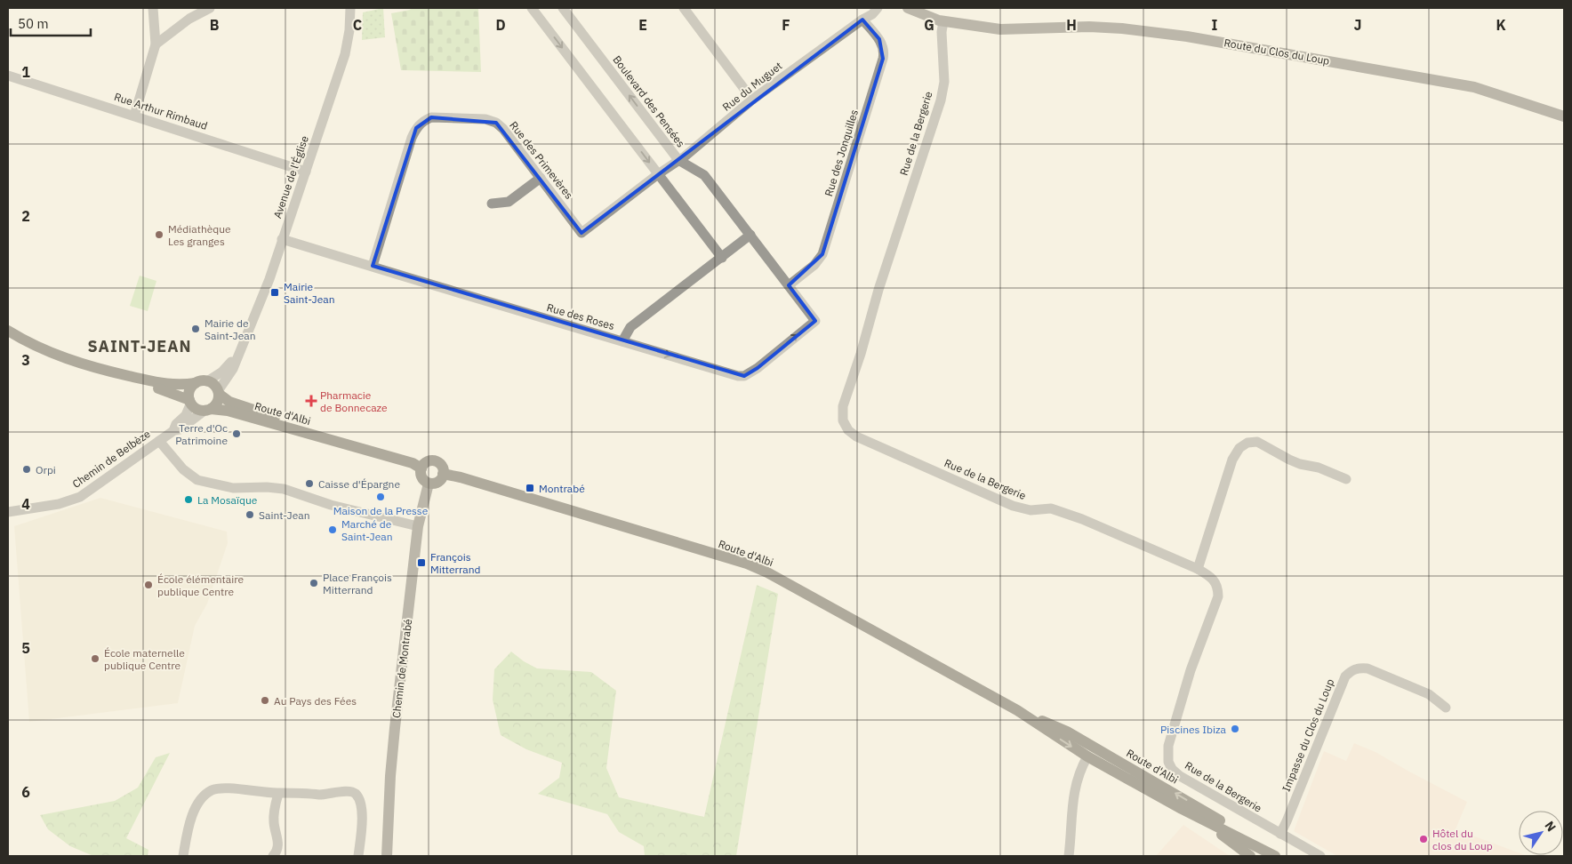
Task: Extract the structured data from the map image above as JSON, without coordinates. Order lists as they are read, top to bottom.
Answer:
{
  "streets": {
    "main road": ["Route d'Albi"],
    "street": [
      "Route du Clos du Loup",
      "Rue du Muguet",
      "Boulevard des Pensées",
      "Rue Arthur Rimbaud",
      "Rue de la Bergerie",
      "Rue des Jonquilles",
      "Rue des Primevères",
      "Avenue de l'Église",
      "Rue des Roses",
      "Chemin de Belbèze",
      "Chemin de Montrabé",
      "Impasse du Clos du Loup"
    ]
  },
  "crossings": [
    ["Route du Clos du Loup", "Rue de la Bergerie"],
    ["Rue du Muguet", "Boulevard des Pensées"],
    ["Rue du Muguet", "Rue des Jonquilles"],
    ["Rue du Muguet", "Rue des Primevères"],
    ["Boulevard des Pensées", "Rue des Jonquilles"],
    ["Boulevard des Pensées", "Rue des Roses"],
    ["Rue Arthur Rimbaud", "Avenue de l'Église"],
    ["Rue de la Bergerie", "Impasse du Clos du Loup"],
    ["Rue des Jonquilles", "Rue des Roses"],
    ["Rue des Primevères", "Rue des Roses"],
    ["Avenue de l'Église", "Rue des Roses"],
    ["Avenue de l'Église", "Route d'Albi"],
    ["Avenue de l'Église", "Chemin de Belbèze"],
    ["Route d'Albi", "Chemin de Belbèze"],
    ["Route d'Albi", "Chemin de Montrabé"]
  ],
  "districts": ["SAINT-JEAN"],
  "places": {
    "other": [
      "Médiathèque Les granges",
      "Mairie de Saint-Jean",
      "Terre d'Oc Patrimoine",
      "Orpi",
      "Caisse d'Épargne",
      "Maison de la Presse",
      "La Mosaïque",
      "Saint-Jean",
      "Marché de Saint-Jean",
      "Place François Mitterrand",
      "École élémentaire publique Centre",
      "École maternelle publique Centre",
      "Au Pays des Fées",
      "Piscines Ibiza",
      "Hôtel du clos du Loup"
    ],
    "transit": ["Mairie Saint-Jean", "Montrabé", "François Mitterrand"],
    "health": ["Pharmacie de Bonnecaze"]
  },
  "scale_bar": "50 m",
  "north": "top right",
  "grid": {
    "columns": [
      "B",
      "C",
      "D",
      "E",
      "F",
      "G",
      "H",
      "I",
      "J",
      "K"
    ],
    "rows": [
      "1",
      "2",
      "3",
      "4",
      "5",
      "6"
    ]
  }
}
